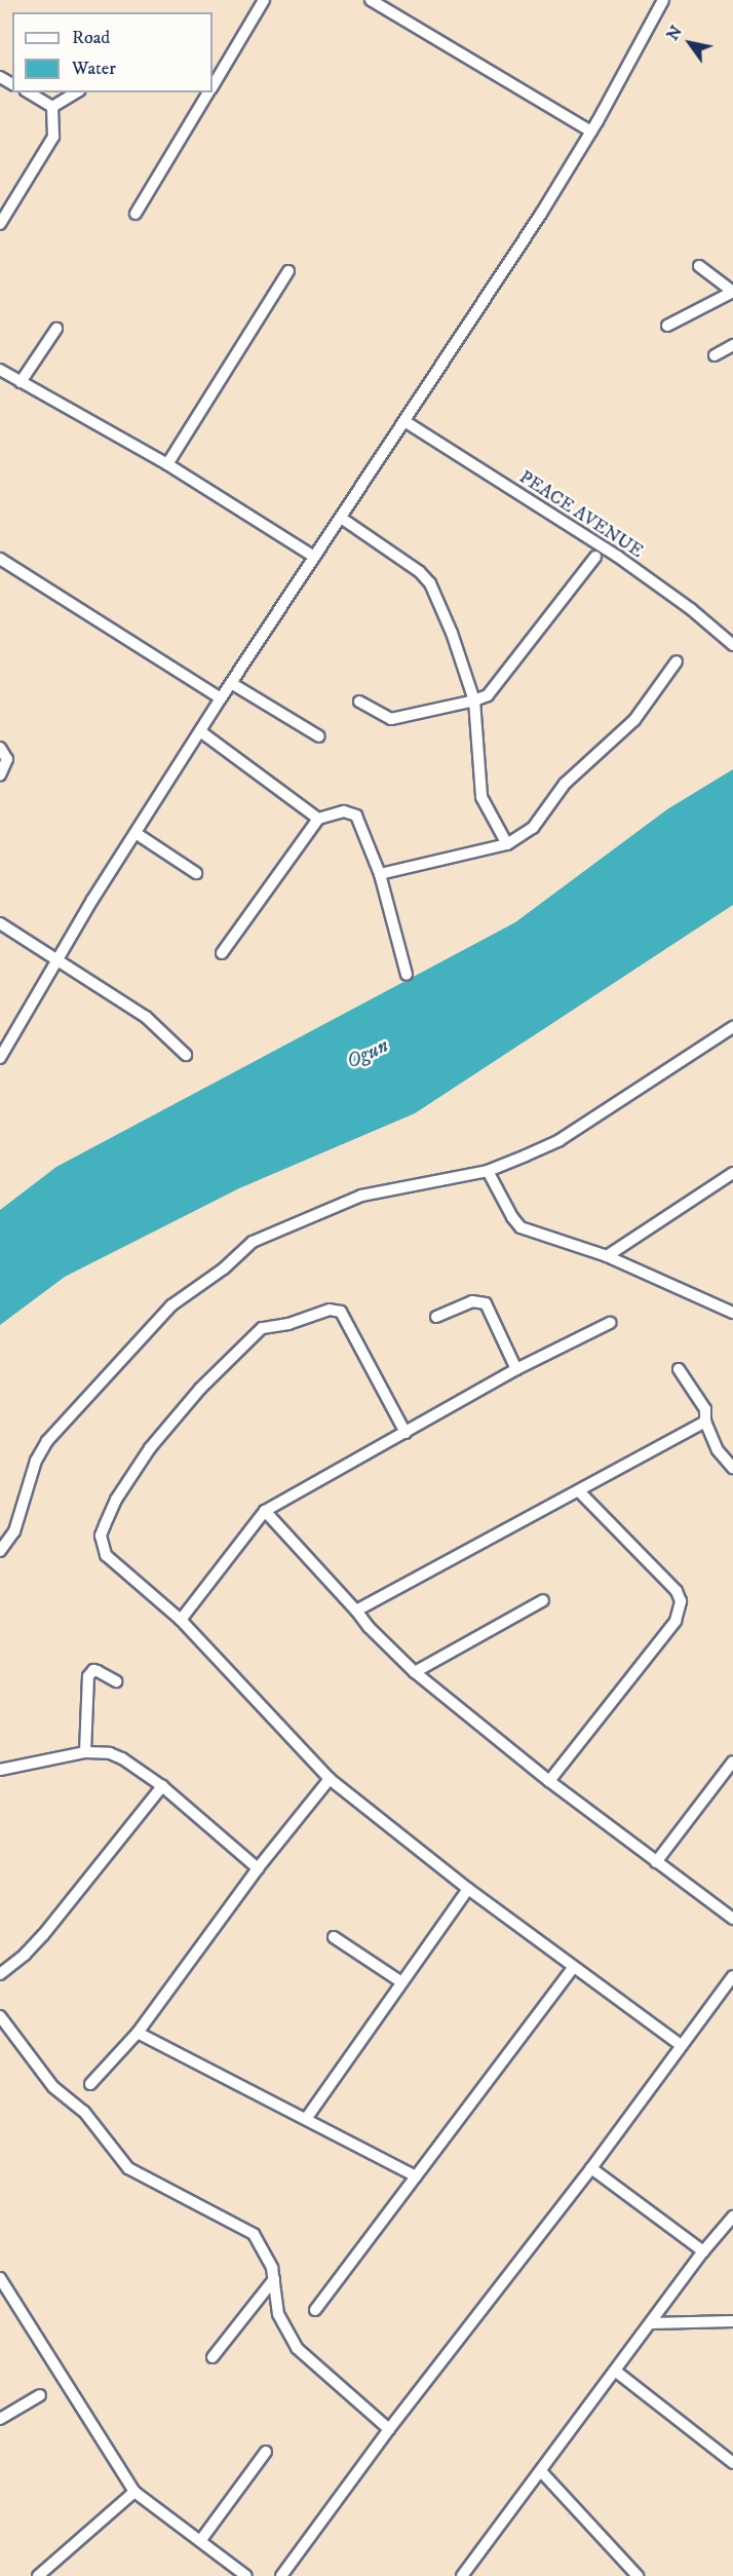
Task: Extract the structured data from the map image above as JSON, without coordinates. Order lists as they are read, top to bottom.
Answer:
{
  "streets": {
    "street": ["PEACE AVENUE"]
  },
  "water": ["Ogun"],
  "legend": ["Road", "Water"],
  "north": "top left"
}
